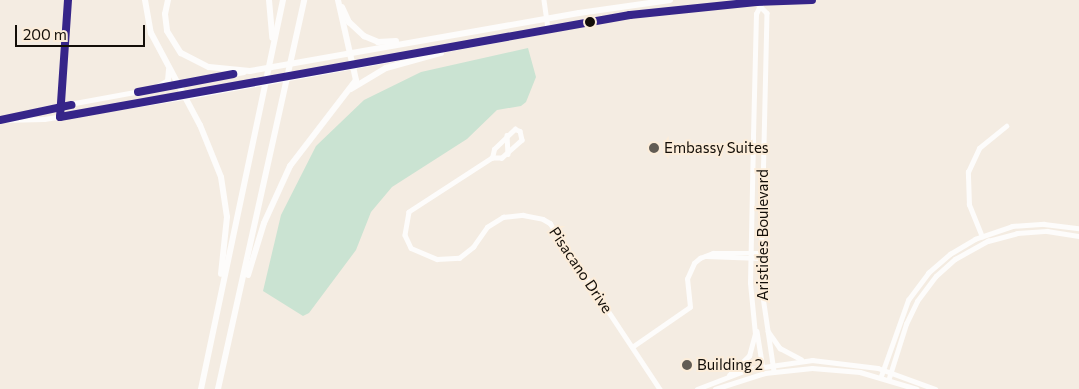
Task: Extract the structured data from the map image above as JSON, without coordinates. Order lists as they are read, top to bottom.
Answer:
{
  "streets": {
    "street": ["Aristides Boulevard", "Pisacano Drive"]
  },
  "places": ["Embassy Suites", "Building 2"],
  "scale_bar": "200 m"
}
